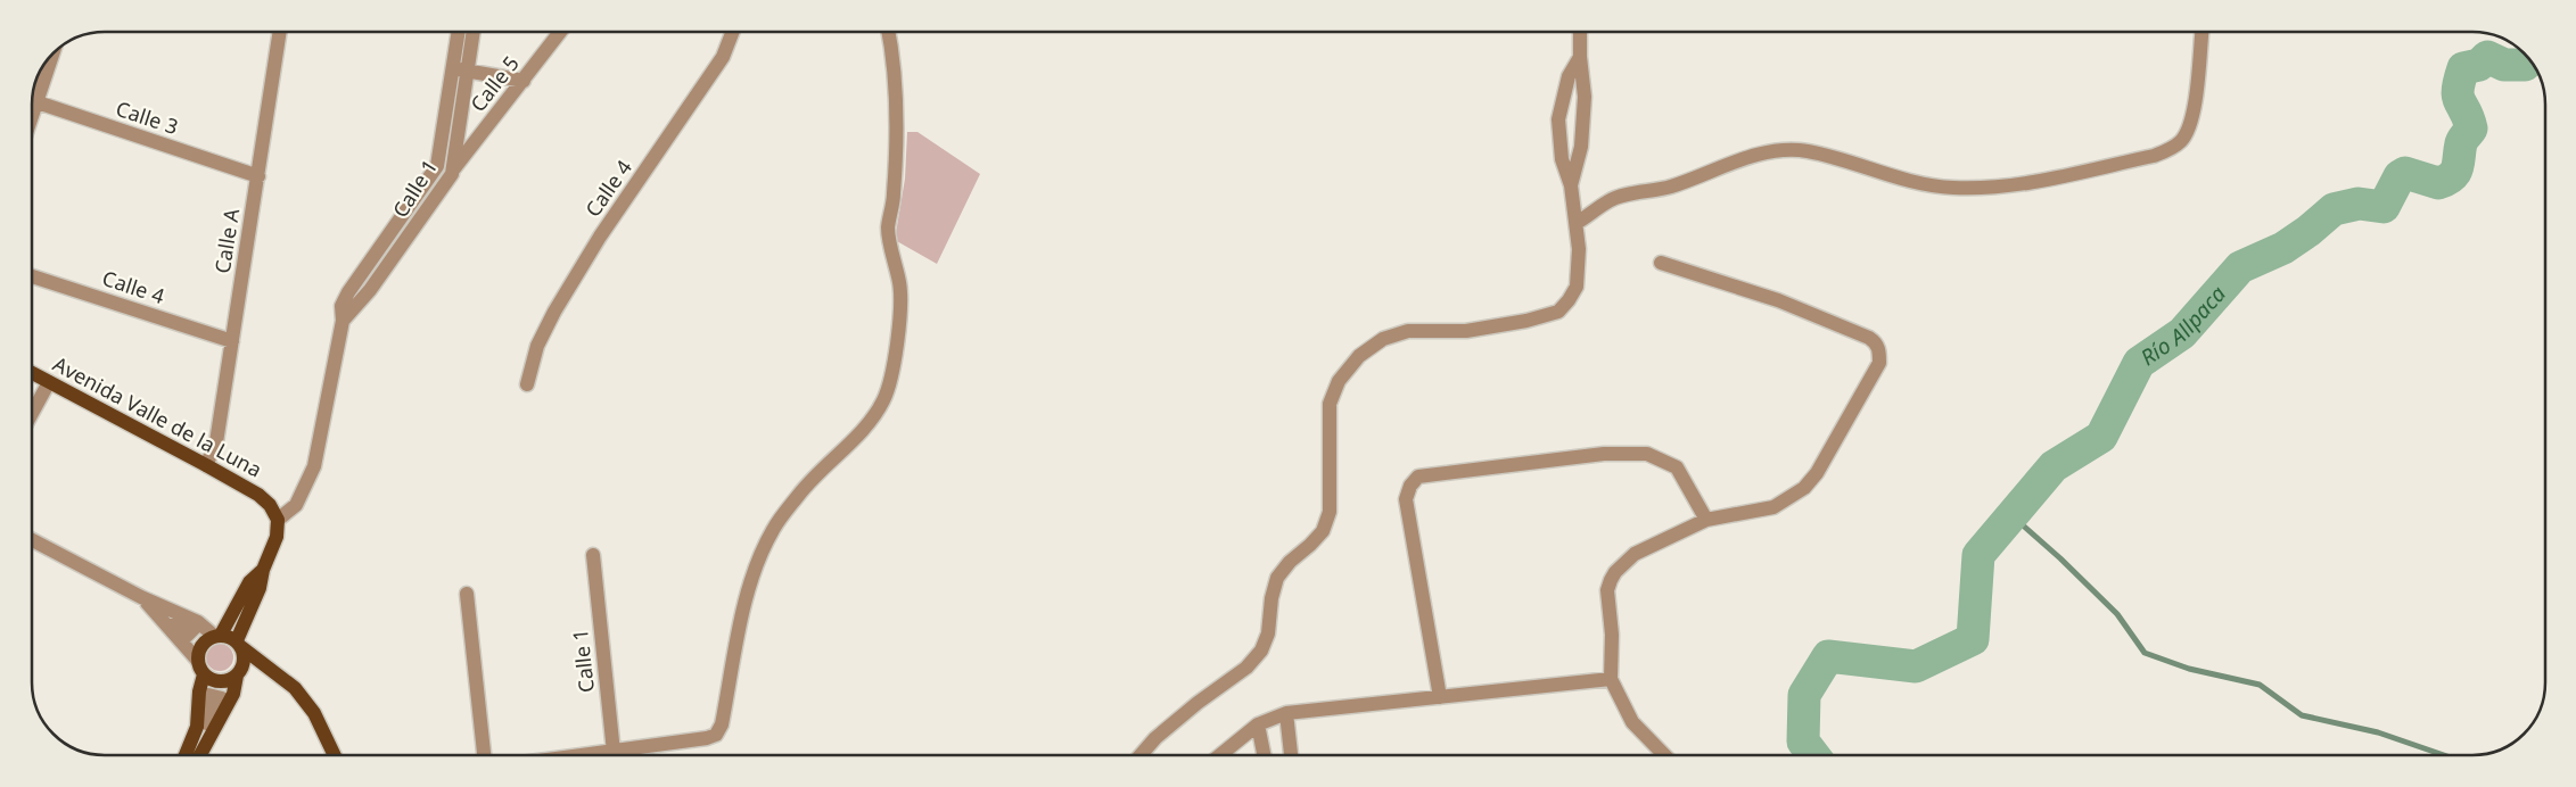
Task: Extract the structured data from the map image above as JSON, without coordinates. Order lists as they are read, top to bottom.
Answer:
{
  "streets": {
    "main road": ["Avenida Valle de la Luna"],
    "street": [
      "Calle 5",
      "Calle 3",
      "Calle 1",
      "Calle 4",
      "Calle A"
    ]
  },
  "crossings": [
    ["Calle 5", "Calle 1"],
    ["Calle 3", "Calle A"],
    ["Calle 1", "Avenida Valle de la Luna"],
    ["Calle 4", "Calle A"],
    ["Calle A", "Avenida Valle de la Luna"]
  ],
  "water": ["Río Allpaca"]
}
